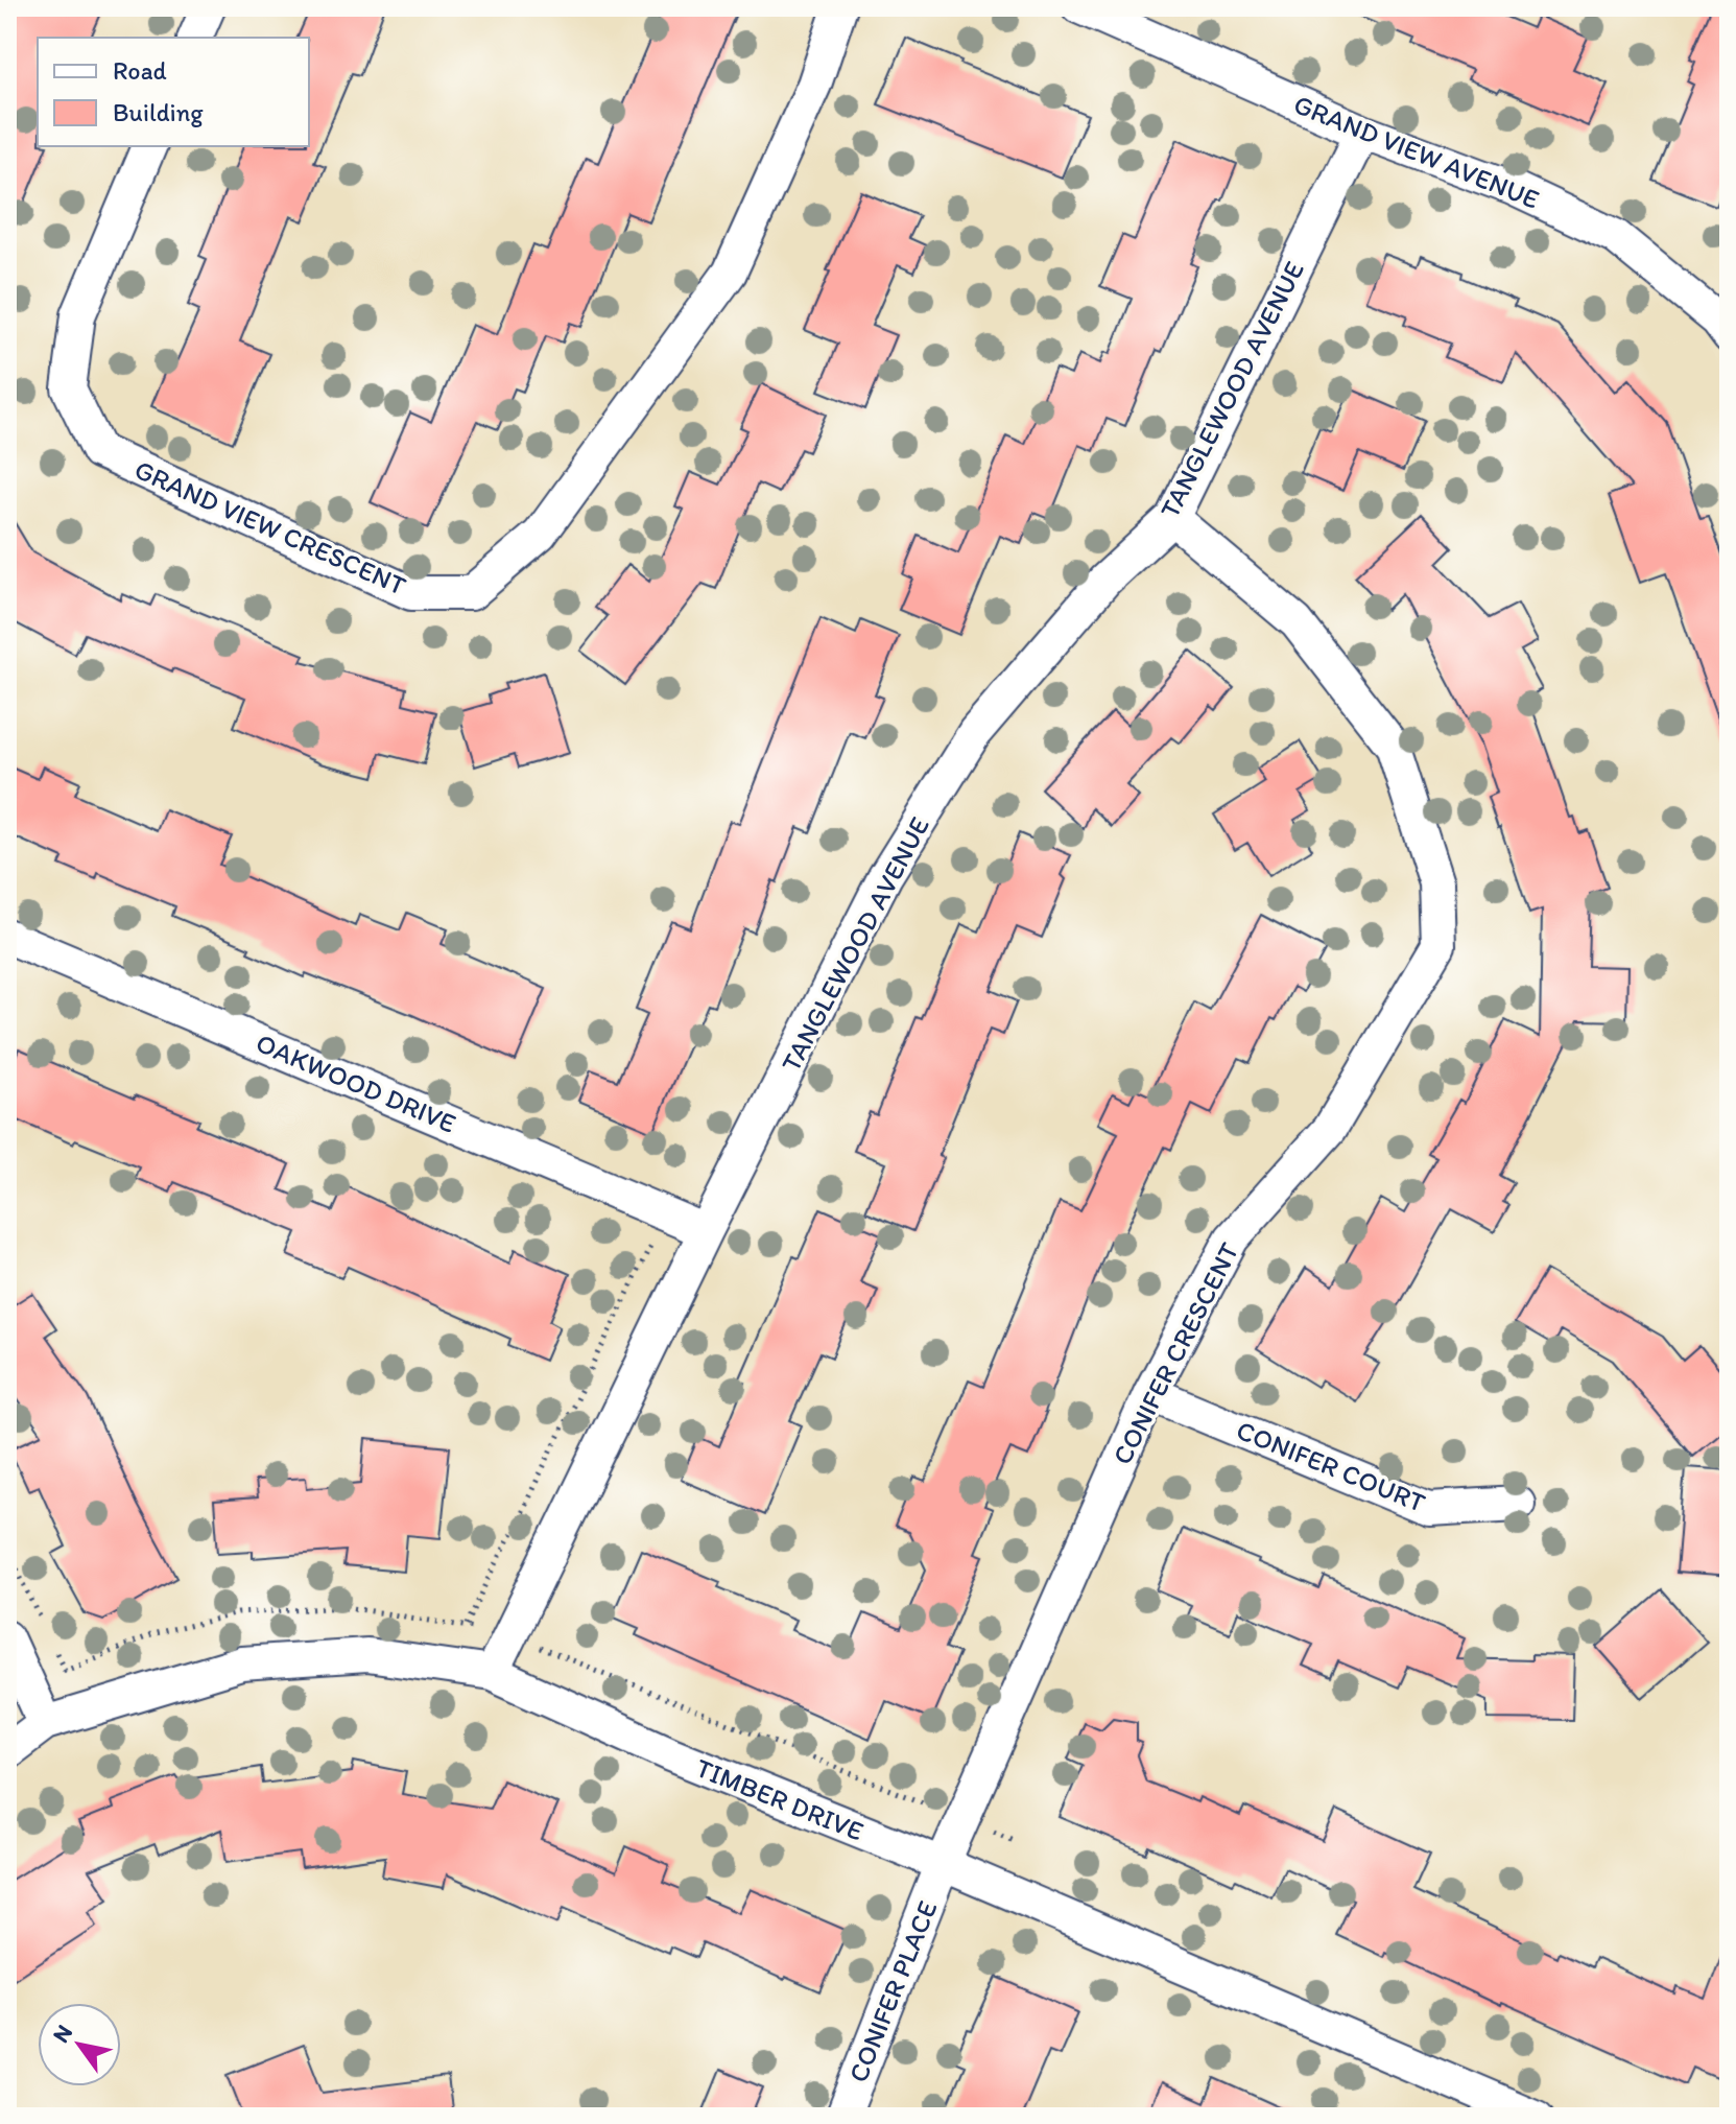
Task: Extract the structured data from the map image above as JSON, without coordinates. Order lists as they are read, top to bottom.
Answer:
{
  "streets": {
    "street": [
      "GRAND VIEW AVENUE",
      "TANGLEWOOD AVENUE",
      "GRAND VIEW CRESCENT",
      "OAKWOOD DRIVE",
      "CONIFER CRESCENT",
      "CONIFER COURT",
      "TIMBER DRIVE",
      "CONIFER PLACE"
    ]
  },
  "crossings": [
    ["GRAND VIEW AVENUE", "TANGLEWOOD AVENUE"],
    ["TANGLEWOOD AVENUE", "OAKWOOD DRIVE"],
    ["TANGLEWOOD AVENUE", "CONIFER CRESCENT"],
    ["TANGLEWOOD AVENUE", "TIMBER DRIVE"],
    ["CONIFER CRESCENT", "CONIFER COURT"],
    ["CONIFER CRESCENT", "TIMBER DRIVE"],
    ["CONIFER CRESCENT", "CONIFER PLACE"],
    ["TIMBER DRIVE", "CONIFER PLACE"]
  ],
  "legend": ["Road", "Building"],
  "north": "top left"
}
